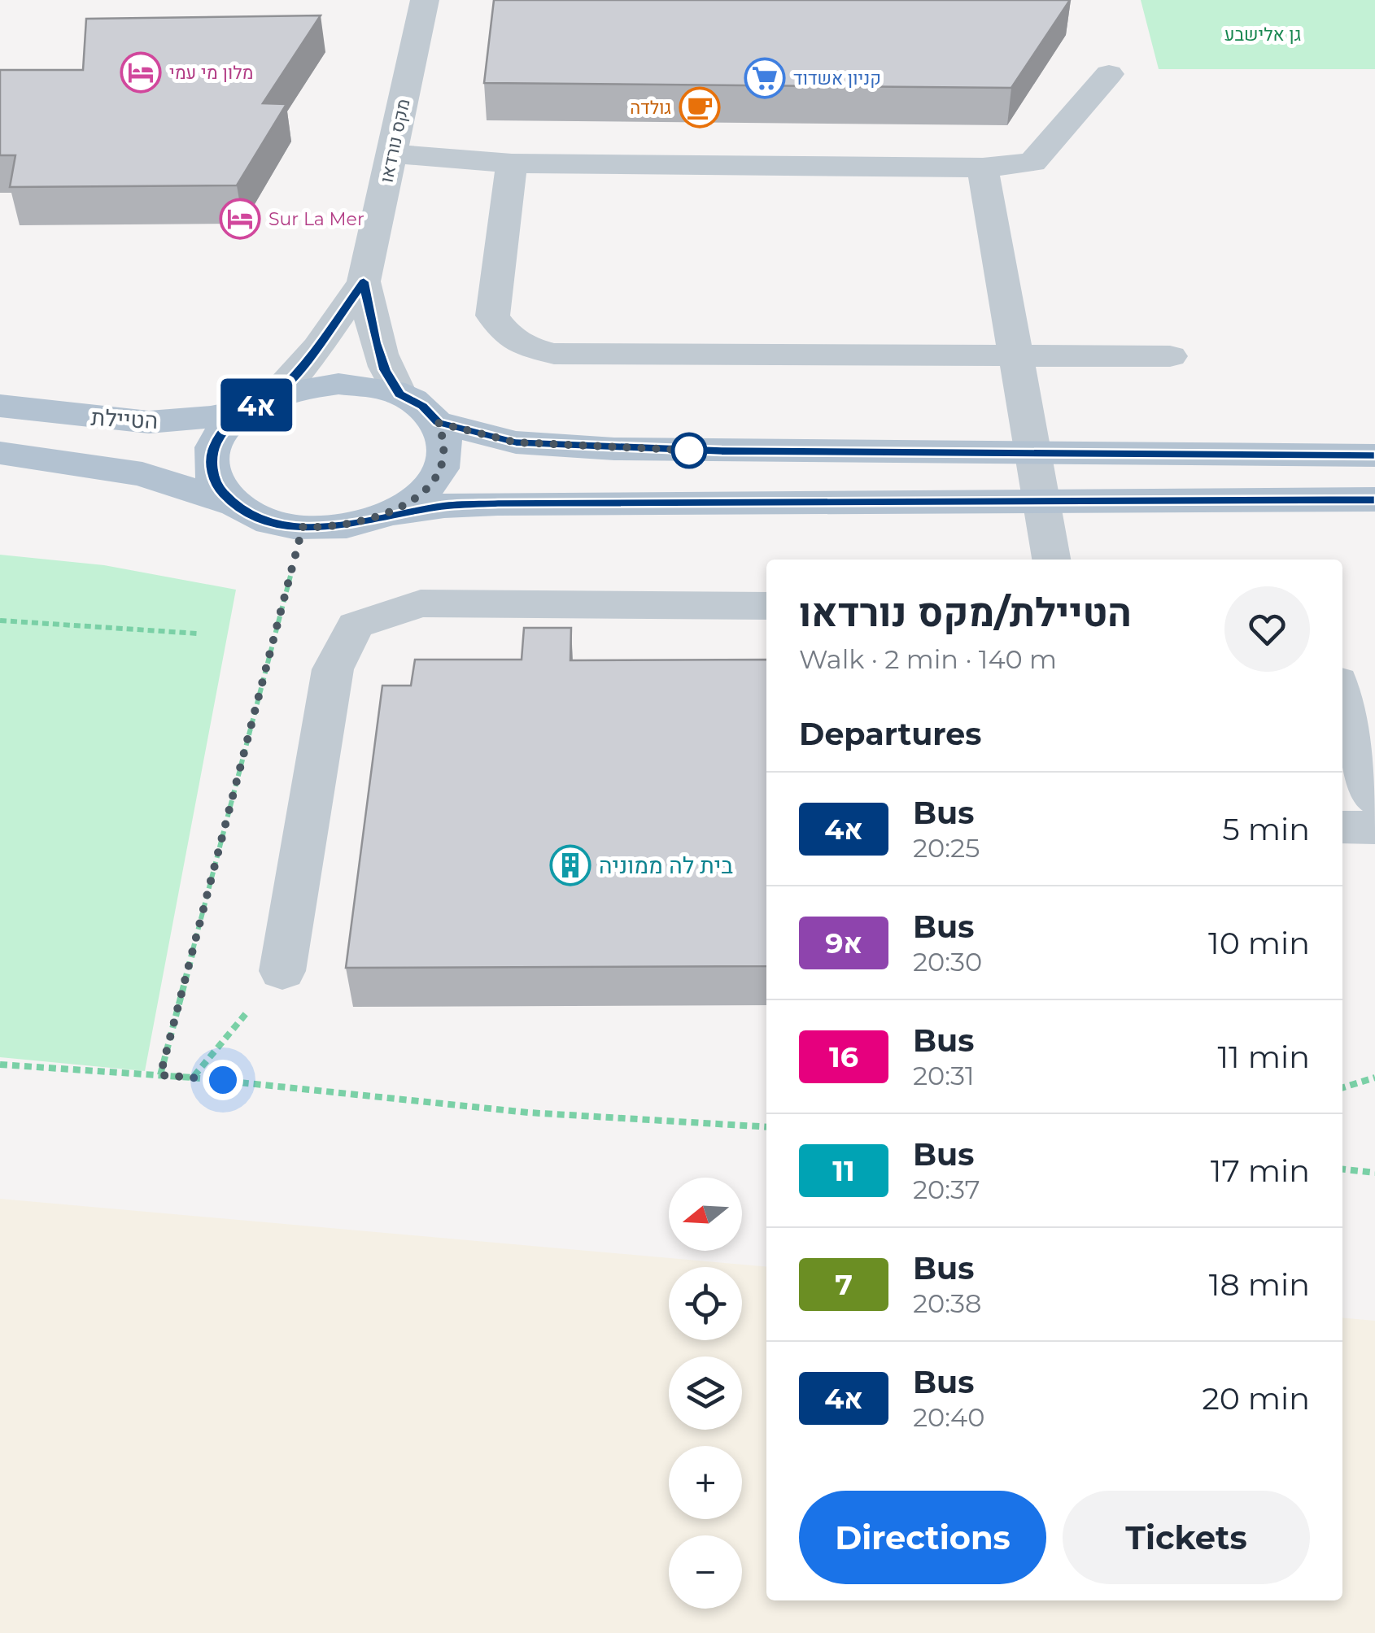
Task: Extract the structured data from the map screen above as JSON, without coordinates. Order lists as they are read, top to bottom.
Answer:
{
  "streets": {
    "main road": ["הטיילת"],
    "street": ["מקס נורדאו"]
  },
  "crossings": [
    ["מקס נורדאו", "הטיילת"]
  ],
  "parks": ["גן אלישבע"],
  "places": {
    "hotel": ["מלון מי עמי", "Sur La Mer"],
    "supermarket": ["קניון אשדוד"],
    "cafe": ["גולדה"],
    "building": ["בית לה ממוניה"]
  },
  "lines": ["bus line 4א"],
  "north": "left",
  "page": {
    "on_map": "4א",
    "heading": [
      ["הטיילת/מקס נורדאו", "Walk · 2 min · 140 m"],
      "Departures"
    ],
    "list": [
      {
        "mark": "4א",
        "name": "Bus",
        "note": "20:25",
        "value": "5 min"
      },
      {
        "mark": "9א",
        "name": "Bus",
        "note": "20:30",
        "value": "10 min"
      },
      {
        "mark": "16",
        "name": "Bus",
        "note": "20:31",
        "value": "11 min"
      },
      {
        "mark": "11",
        "name": "Bus",
        "note": "20:37",
        "value": "17 min"
      },
      {
        "mark": "7",
        "name": "Bus",
        "note": "20:38",
        "value": "18 min"
      },
      {
        "mark": "4א",
        "name": "Bus",
        "note": "20:40",
        "value": "20 min"
      }
    ],
    "map_buttons": ["+", "−"],
    "buttons": ["Directions", "Tickets"]
  }
}
